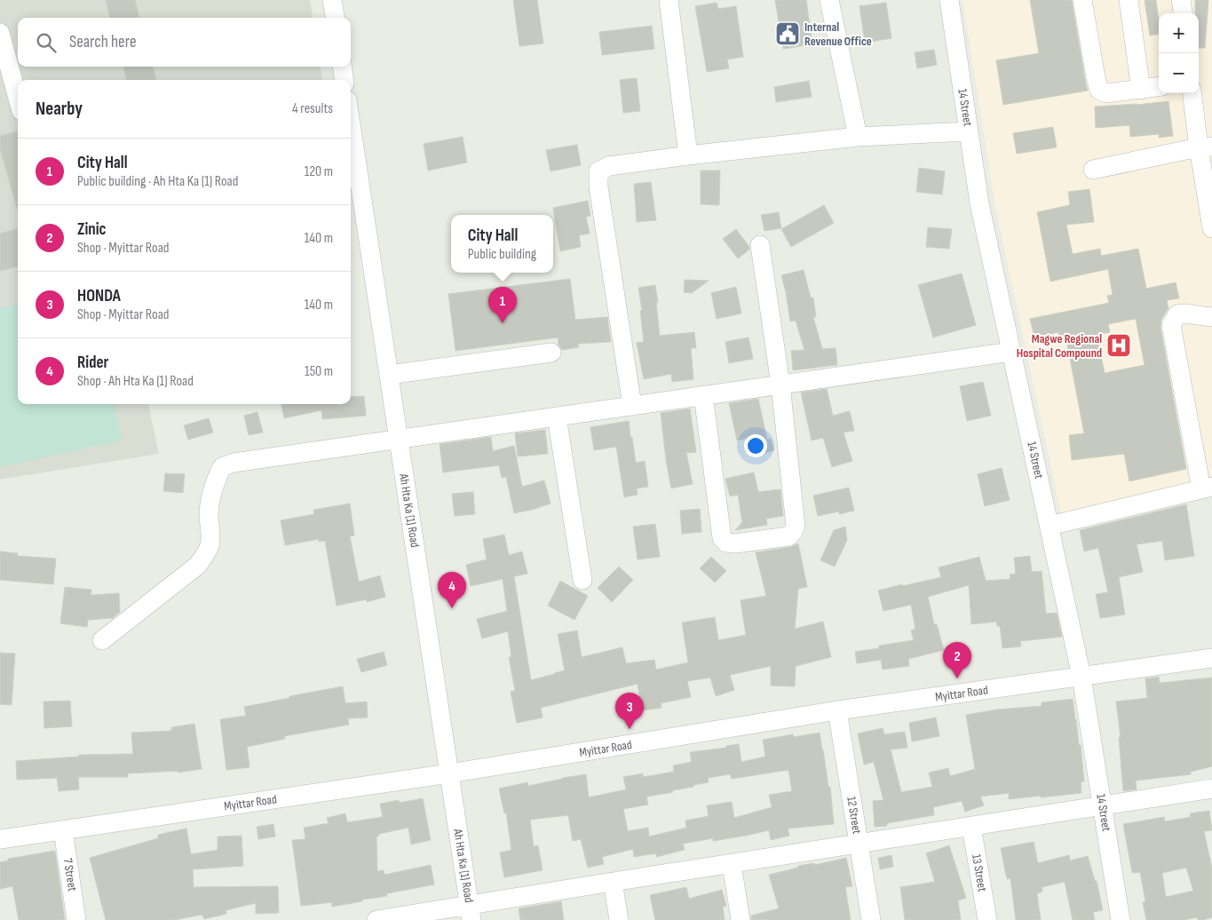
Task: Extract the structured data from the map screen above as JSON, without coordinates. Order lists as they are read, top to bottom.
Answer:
{
  "streets": {
    "street": [
      "14 Street",
      "Ah Hta Ka (1) Road",
      "Myittar Road",
      "12 Street",
      "13 Street",
      "7 Street"
    ]
  },
  "crossings": [
    ["14 Street", "Myittar Road"],
    ["Ah Hta Ka (1) Road", "Myittar Road"],
    ["Myittar Road", "12 Street"],
    ["Myittar Road", "7 Street"]
  ],
  "places": {
    "public building": ["Internal Revenue Office"],
    "hospital": ["Magwe Regional Hospital Compound"]
  },
  "page": {
    "map_buttons": ["+", "−"],
    "search": "Search here",
    "heading": ["Nearby", "4 results"],
    "list": [
      {
        "mark": "1",
        "name": "City Hall",
        "note": "Public building · Ah Hta Ka (1) Road",
        "value": "120 m"
      },
      {
        "mark": "2",
        "name": "Zinic",
        "note": "Shop · Myittar Road",
        "value": "140 m"
      },
      {
        "mark": "3",
        "name": "HONDA",
        "note": "Shop · Myittar Road",
        "value": "140 m"
      },
      {
        "mark": "4",
        "name": "Rider",
        "note": "Shop · Ah Hta Ka (1) Road",
        "value": "150 m"
      }
    ],
    "popup": ["City Hall", "Public building"],
    "pins": [
      "1",
      "4",
      "2",
      "3"
    ]
  }
}
